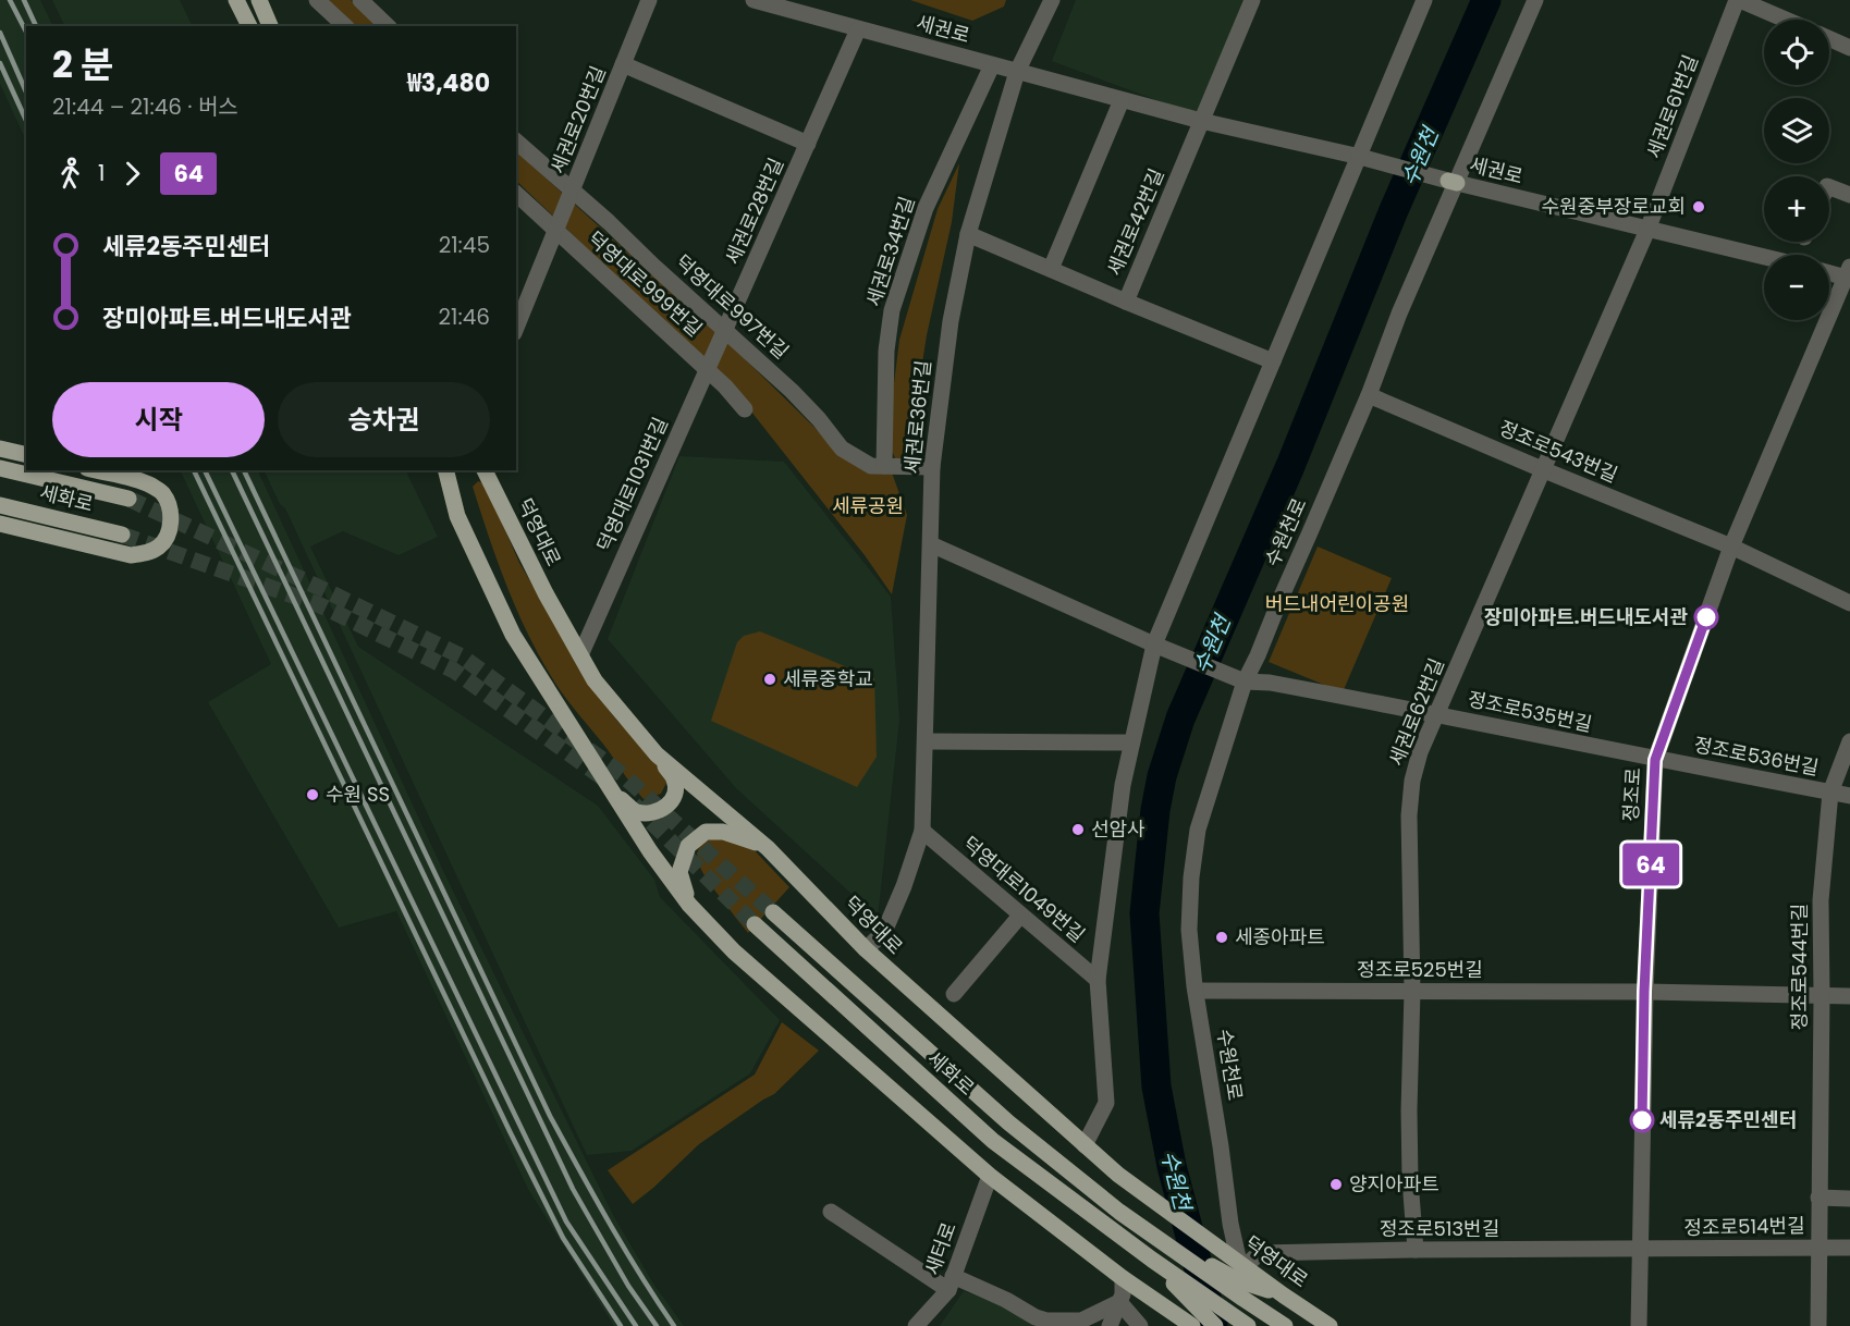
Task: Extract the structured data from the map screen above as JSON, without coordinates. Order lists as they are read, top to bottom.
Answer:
{
  "streets": {
    "main road": ["세화로", "덕영대로"],
    "street": [
      "세권로",
      "세권로61번길",
      "세권로20번길",
      "세권로28번길",
      "세권로42번길",
      "세권로34번길",
      "덕영대로999번길",
      "덕영대로997번길",
      "세권로36번길",
      "정조로543번길",
      "덕영대로1031번길",
      "수원천로",
      "세권로62번길",
      "정조로535번길",
      "정조로536번길",
      "정조로",
      "덕영대로1049번길",
      "정조로544번길",
      "정조로525번길",
      "정조로514번길",
      "정조로513번길",
      "새터로"
    ]
  },
  "crossings": [
    ["세권로", "세권로61번길"],
    ["세권로", "세권로28번길"],
    ["세권로", "세권로42번길"],
    ["세권로", "세권로34번길"],
    ["세권로", "세권로36번길"],
    ["세권로", "수원천로"],
    ["세권로", "세권로62번길"],
    ["세권로61번길", "세권로62번길"],
    ["세권로20번길", "세권로28번길"],
    ["세권로20번길", "덕영대로999번길"],
    ["세권로20번길", "덕영대로997번길"],
    ["세권로28번길", "덕영대로997번길"],
    ["세권로28번길", "덕영대로1031번길"],
    ["세권로34번길", "덕영대로997번길"],
    ["덕영대로999번길", "덕영대로1031번길"],
    ["덕영대로997번길", "세권로36번길"],
    ["덕영대로997번길", "덕영대로1031번길"],
    ["정조로543번길", "수원천로"],
    ["정조로543번길", "세권로62번길"],
    ["정조로543번길", "정조로"],
    ["덕영대로1031번길", "덕영대로"],
    ["덕영대로", "수원천로"],
    ["덕영대로", "정조로513번길"],
    ["수원천로", "정조로535번길"],
    ["수원천로", "정조로525번길"],
    ["수원천로", "정조로513번길"],
    ["세권로62번길", "정조로535번길"],
    ["세권로62번길", "정조로525번길"],
    ["세권로62번길", "정조로513번길"],
    ["정조로535번길", "정조로536번길"],
    ["정조로535번길", "정조로"],
    ["정조로536번길", "정조로"],
    ["정조로536번길", "정조로544번길"],
    ["정조로", "정조로525번길"],
    ["정조로", "정조로514번길"],
    ["정조로", "정조로513번길"],
    ["정조로544번길", "정조로525번길"],
    ["정조로544번길", "정조로514번길"],
    ["정조로514번길", "정조로513번길"]
  ],
  "water": ["수원천"],
  "parks": ["세류공원", "버드내어린이공원"],
  "places": [
    "수원중부장로교회",
    "장미아파트.버드내도서관",
    "세류중학교",
    "수원 SS",
    "선암사",
    "세종아파트",
    "세류2동주민센터",
    "양지아파트"
  ],
  "lines": ["bus line 64"],
  "page": {
    "on_map": "64",
    "map_buttons": ["+", "−"],
    "heading": ["2 분", "21:44 – 21:46 · 버스", "₩3,480"],
    "legs": ["1", "64"],
    "list": [
      {
        "name": "세류2동주민센터",
        "value": "21:45"
      },
      {
        "name": "장미아파트.버드내도서관",
        "value": "21:46"
      }
    ],
    "buttons": ["시작", "승차권"]
  }
}
